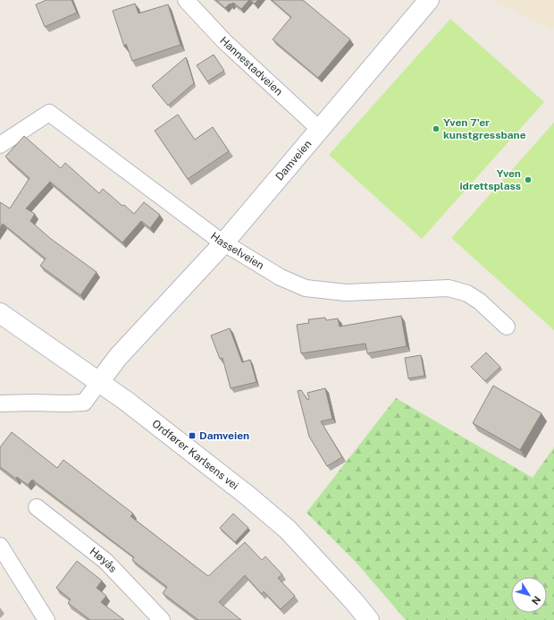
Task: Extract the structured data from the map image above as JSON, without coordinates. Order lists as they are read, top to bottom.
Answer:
{
  "streets": {
    "street": [
      "Hannestadveien",
      "Damveien",
      "Hasselveien",
      "Ordfører Karlsens vei",
      "Høyås"
    ]
  },
  "crossings": [
    ["Hannestadveien", "Damveien"],
    ["Damveien", "Hasselveien"],
    ["Damveien", "Ordfører Karlsens vei"]
  ],
  "places": {
    "other": ["Yven 7'er kunstgressbane", "Yven idrettsplass"],
    "transit": ["Damveien"]
  },
  "north": "bottom right"
}
